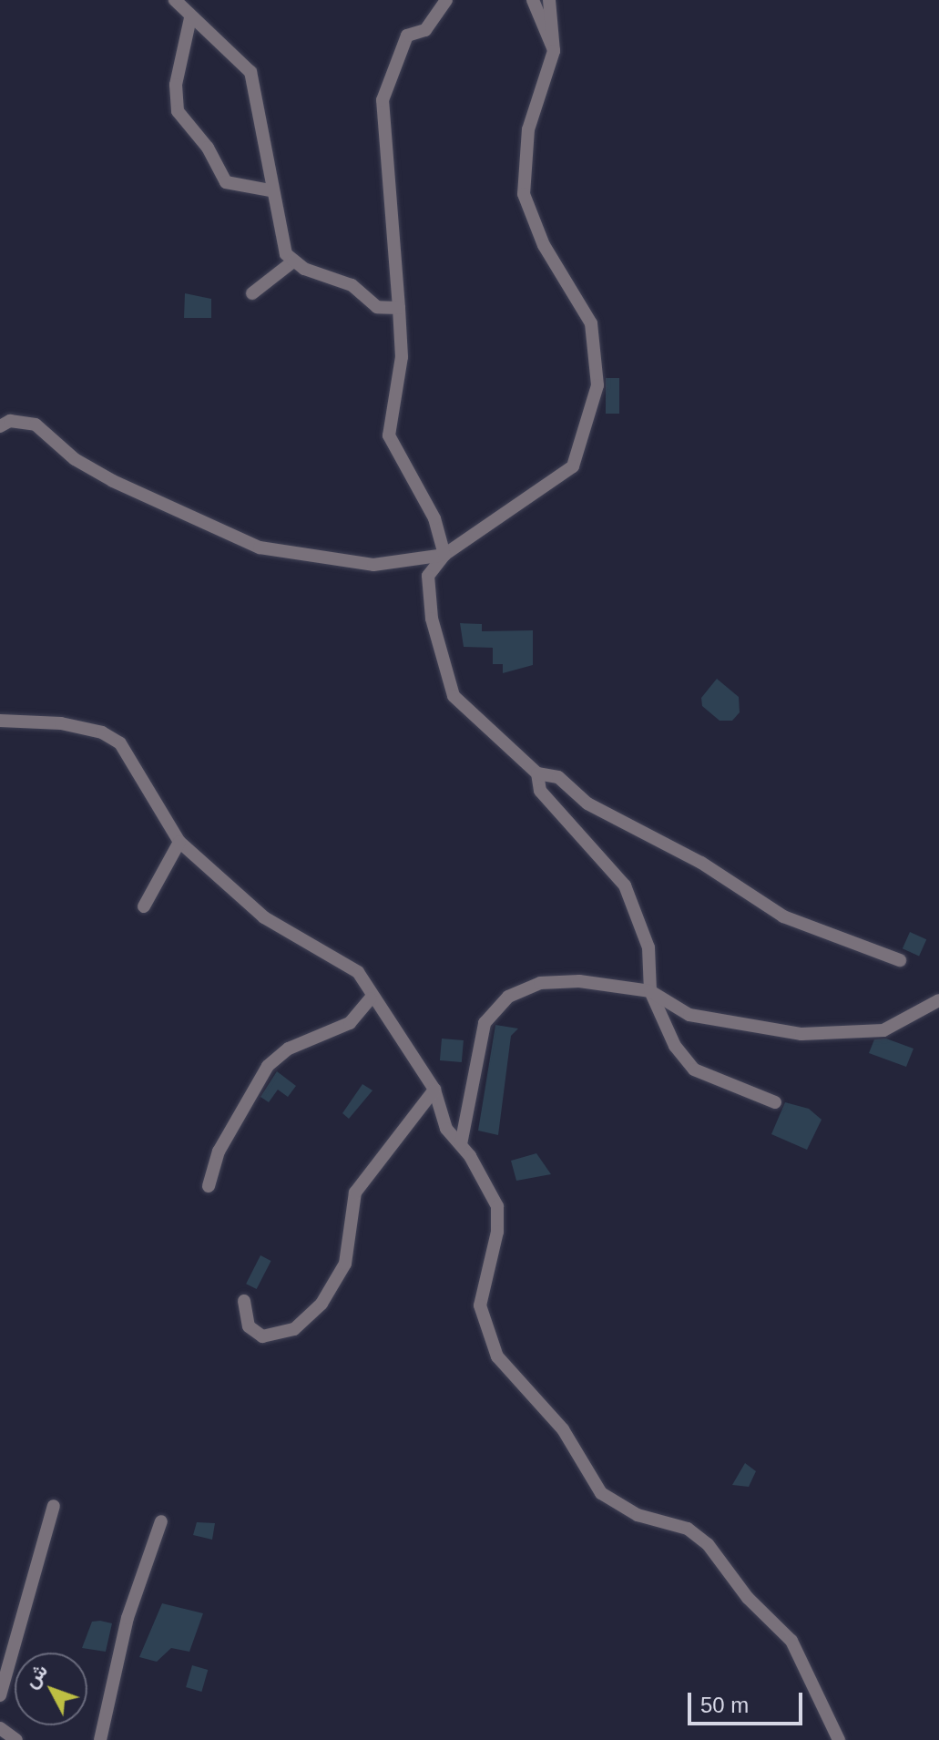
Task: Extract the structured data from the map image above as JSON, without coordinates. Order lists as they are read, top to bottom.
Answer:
{
  "scale_bar": "50 m",
  "north": "top left"
}
